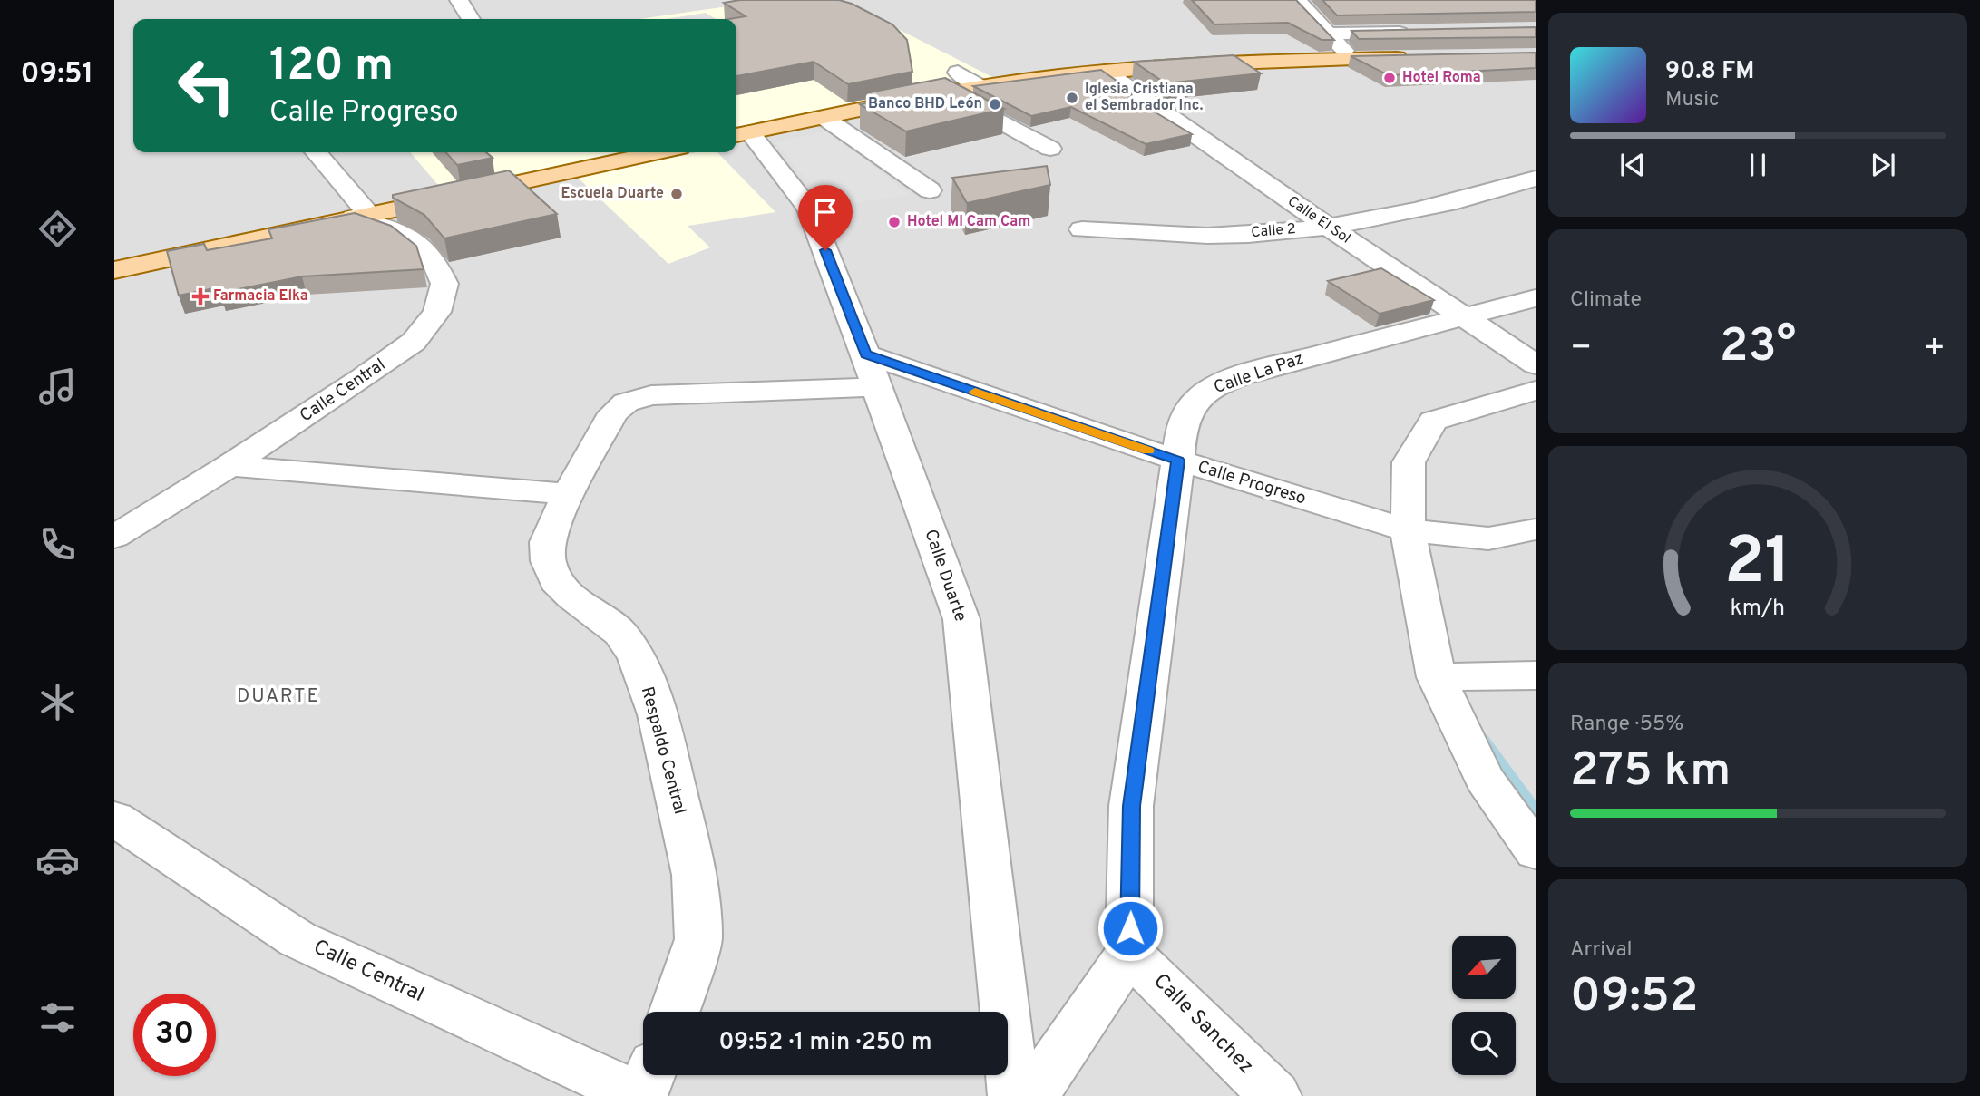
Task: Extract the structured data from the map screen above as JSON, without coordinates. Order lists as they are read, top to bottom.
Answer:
{
  "streets": {
    "street": [
      "Calle El Sol",
      "Calle 2",
      "Calle La Paz",
      "Calle Central",
      "Calle Progreso",
      "Calle Duarte",
      "Respaldo Central",
      "Calle Sanchez"
    ]
  },
  "crossings": [
    ["Calle El Sol", "Calle 2"],
    ["Calle El Sol", "Calle La Paz"],
    ["Calle La Paz", "Calle Progreso"],
    ["Calle La Paz", "Calle Sanchez"],
    ["Calle Progreso", "Calle Duarte"],
    ["Calle Progreso", "Respaldo Central"],
    ["Calle Duarte", "Respaldo Central"]
  ],
  "districts": ["DUARTE"],
  "places": {
    "other": [
      "Hotel Roma",
      "Iglesia Cristiana el Sembrador Inc.",
      "Banco BHD León",
      "Escuela Duarte",
      "Hotel MI Cam Cam"
    ],
    "health": ["Farmacia Elka"]
  },
  "north": "bottom left",
  "page": {
    "tabs": "09:51",
    "turn": ["120 m", "Calle Progreso"],
    "song": ["90.8 FM", "Music"],
    "tile": [
      "Climate",
      ["Range · 55%", "275 km"],
      ["Arrival", "09:52"]
    ],
    "heat": ["−", "23°", "+"],
    "limit": "30",
    "trip": "09:52 · 1 min · 250 m",
    "gauge": ["21", "km/h"]
  }
}
